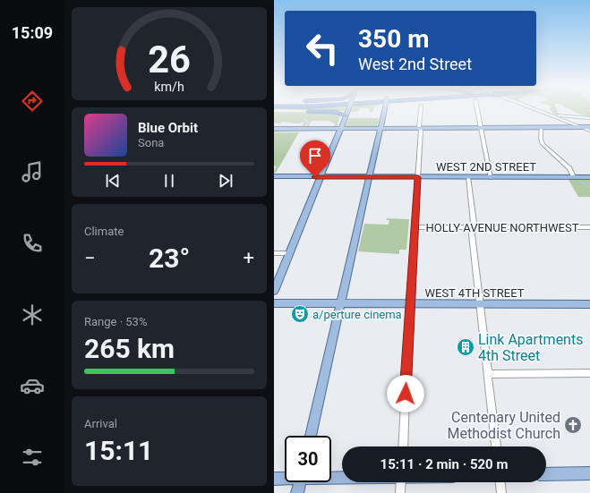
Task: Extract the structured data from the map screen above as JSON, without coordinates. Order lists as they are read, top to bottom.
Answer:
{
  "streets": {
    "main road": ["WEST 2ND STREET", "WEST 4TH STREET"],
    "street": ["HOLLY AVENUE NORTHWEST"]
  },
  "places": {
    "theatre": ["a/perture cinema"],
    "building": ["Link Apartments 4th Street"],
    "church": ["Centenary United Methodist Church"]
  },
  "page": {
    "tabs": "15:09",
    "turn": ["350 m", "West 2nd Street"],
    "song": ["Blue Orbit", "Sona"],
    "tile": [
      "Climate",
      ["Range · 53%", "265 km"],
      ["Arrival", "15:11"]
    ],
    "heat": ["−", "23°", "+"],
    "limit": "30",
    "trip": "15:11 · 2 min · 520 m",
    "gauge": ["26", "km/h"]
  }
}
